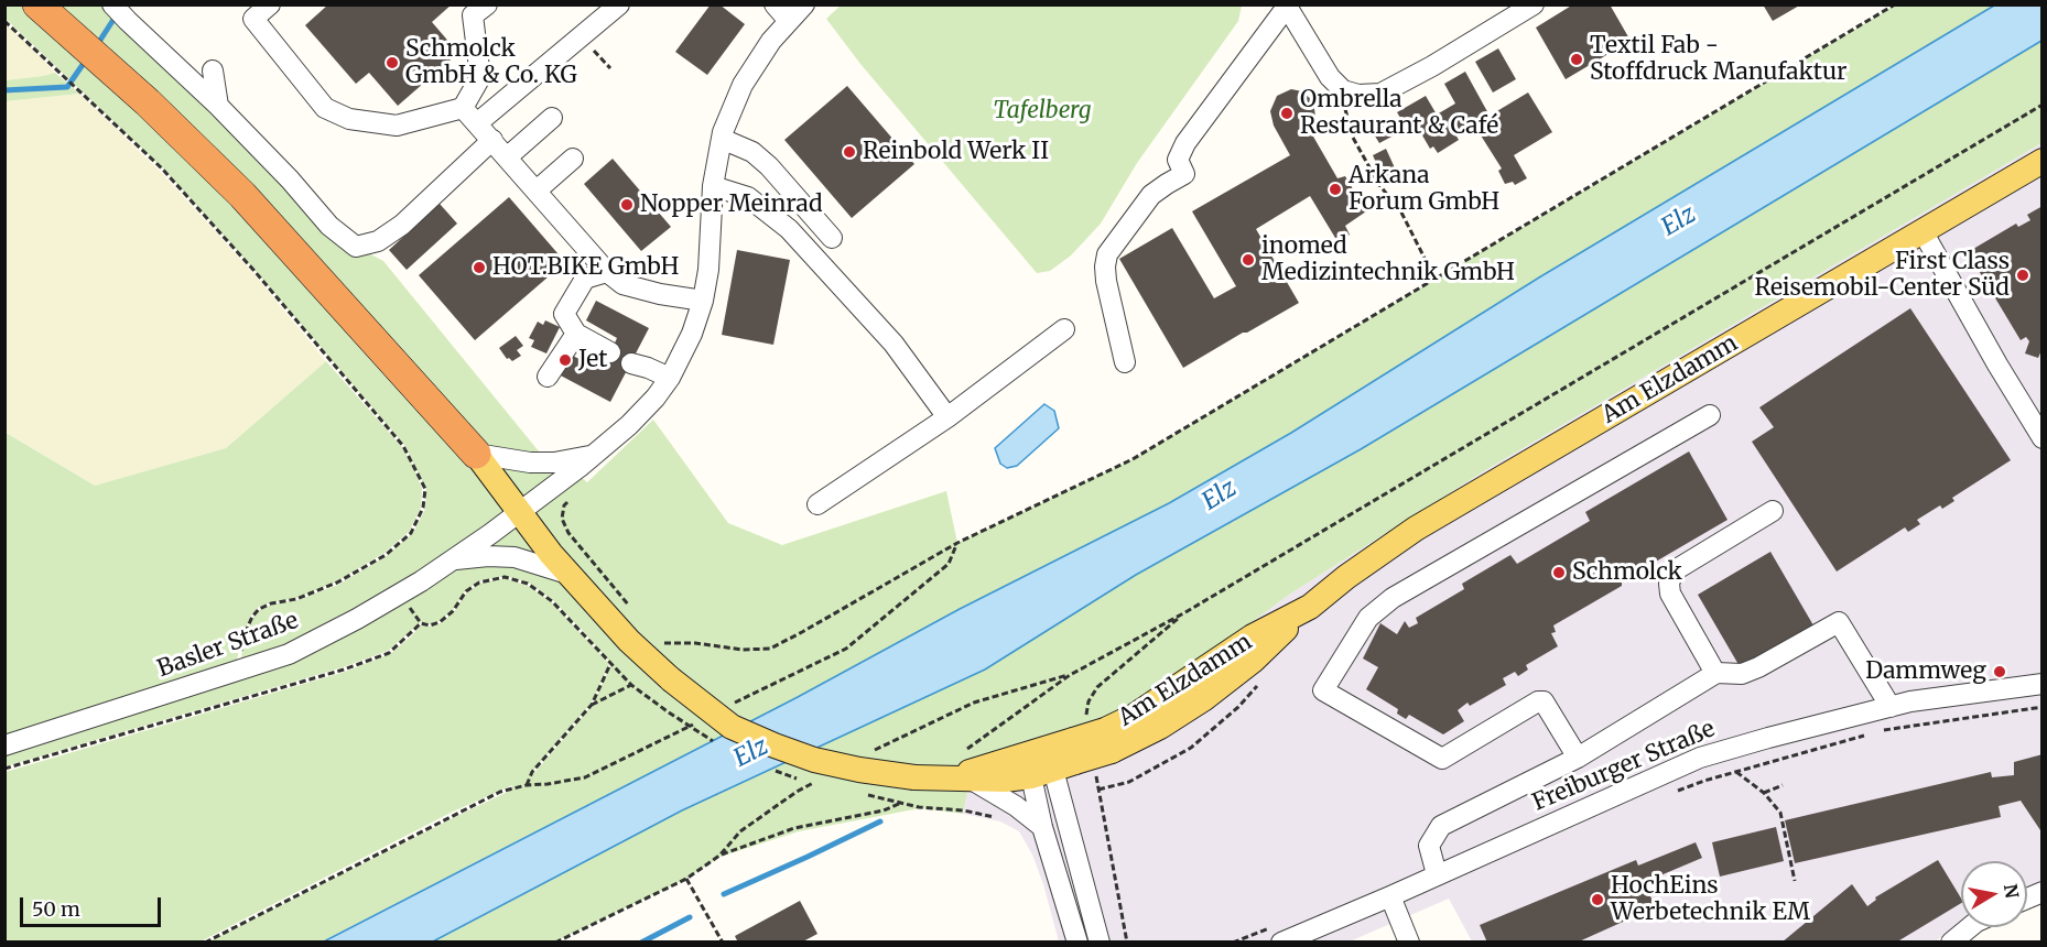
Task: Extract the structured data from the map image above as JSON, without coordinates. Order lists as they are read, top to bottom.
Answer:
{
  "streets": {
    "main road": ["Am Elzdamm"],
    "street": ["Basler Straße", "Freiburger Straße"]
  },
  "crossings": [
    ["Am Elzdamm", "Basler Straße"]
  ],
  "water": ["Elz"],
  "parks": ["Tafelberg"],
  "places": [
    "Textil Fab - Stoffdruck Manufaktur",
    "Schmolck GmbH & Co. KG",
    "Ombrella Restaurant & Café",
    "Reinbold Werk II",
    "Arkana Forum GmbH",
    "Nopper Meinrad",
    "inomed Medizintechnik GmbH",
    "HOT.BIKE GmbH",
    "First Class Reisemobil-Center Süd",
    "Jet",
    "Schmolck",
    "Dammweg",
    "HochEins Werbetechnik EM"
  ],
  "scale_bar": "50 m",
  "north": "right"
}
